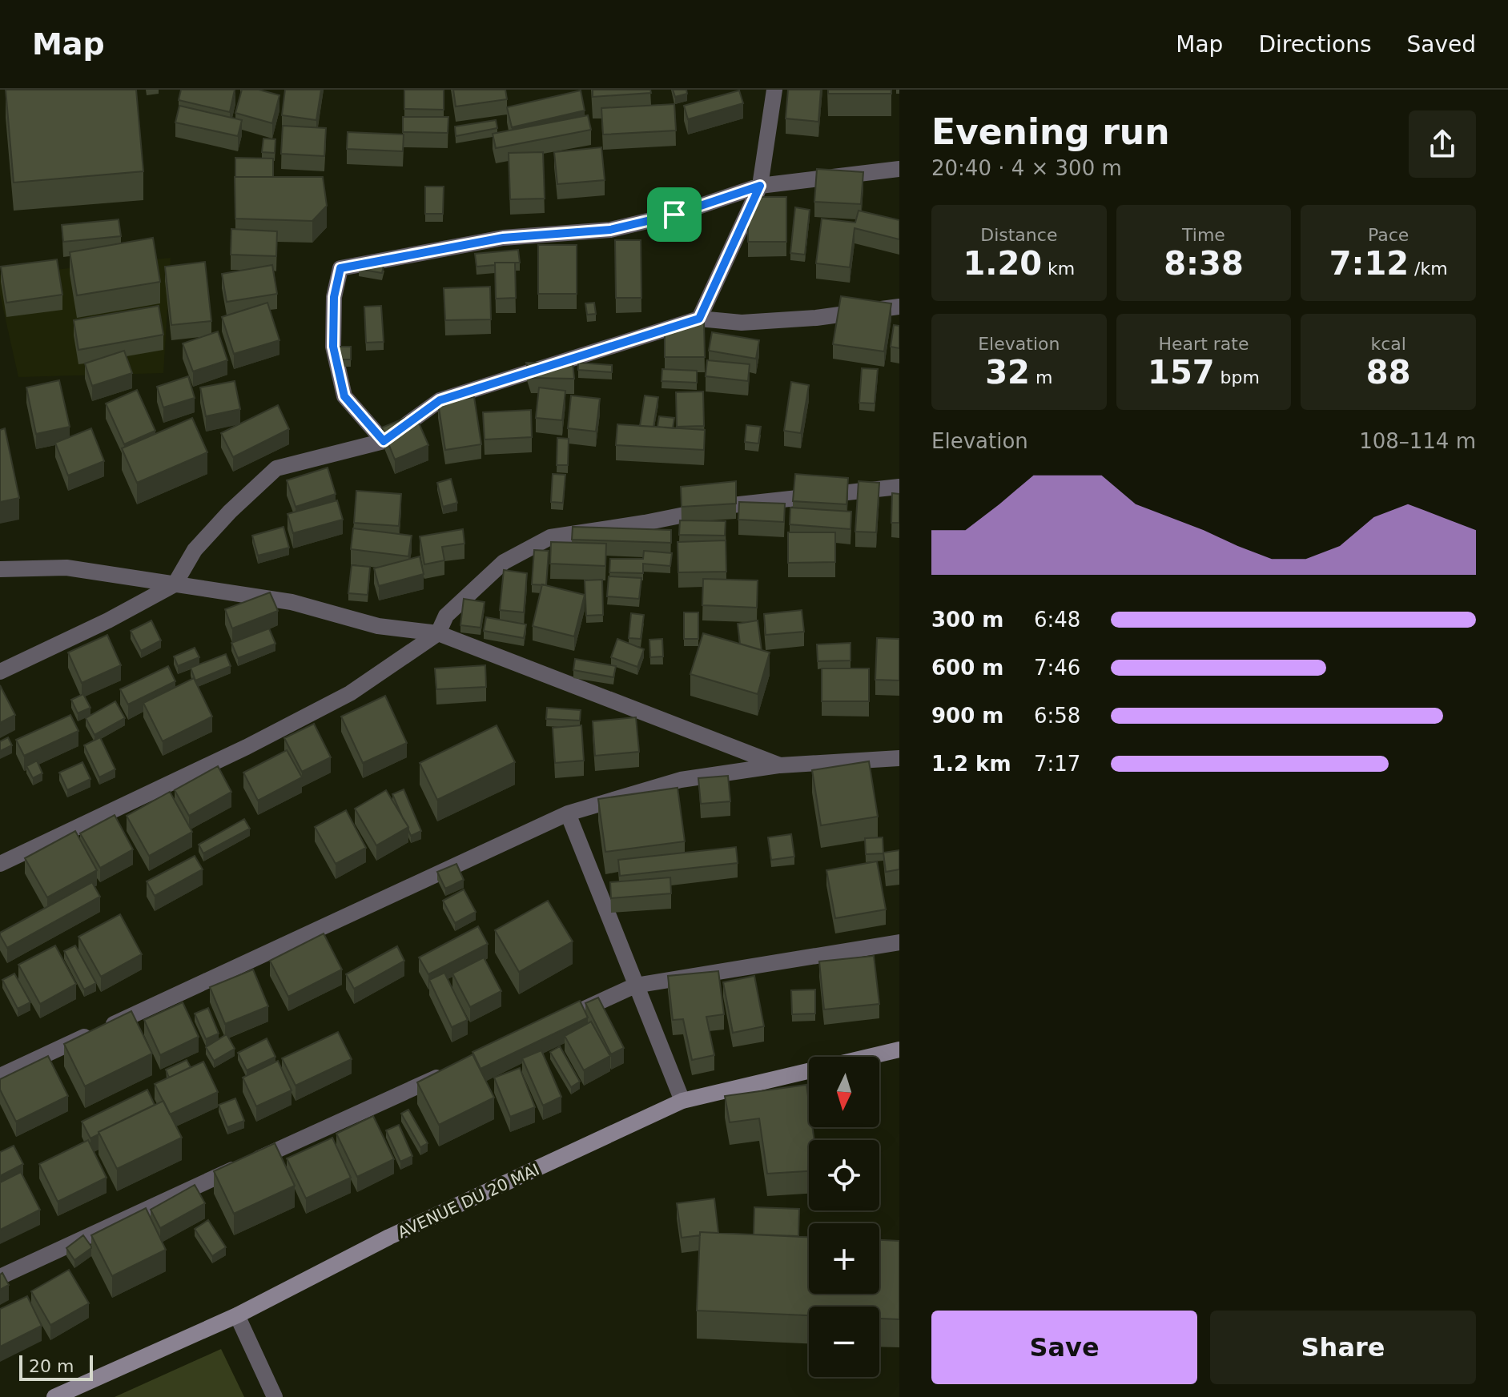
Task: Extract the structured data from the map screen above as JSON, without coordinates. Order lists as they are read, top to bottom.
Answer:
{
  "streets": {
    "main road": ["AVENUE DU 20 MAI"]
  },
  "scale_bar": "20 m",
  "north": "bottom",
  "page": {
    "header": "Map",
    "nav": ["Map", "Directions", "Saved"],
    "heading": ["Evening run", "20:40 · 4 × 300 m"],
    "stats": [
      ["Distance", "1.20 km"],
      ["Time", "8:38"],
      ["Pace", "7:12 /km"],
      ["Elevation", "32 m"],
      ["Heart rate", "157 bpm"],
      ["kcal", "88"]
    ],
    "chart": ["Elevation", "108–114 m"],
    "list": [
      {
        "name": "300 m",
        "note": "6:48"
      },
      {
        "name": "600 m",
        "note": "7:46"
      },
      {
        "name": "900 m",
        "note": "6:58"
      },
      {
        "name": "1.2 km",
        "note": "7:17"
      }
    ],
    "map_buttons": ["+", "−"],
    "buttons": ["Save", "Share"],
    "scale": "20 m"
  }
}
